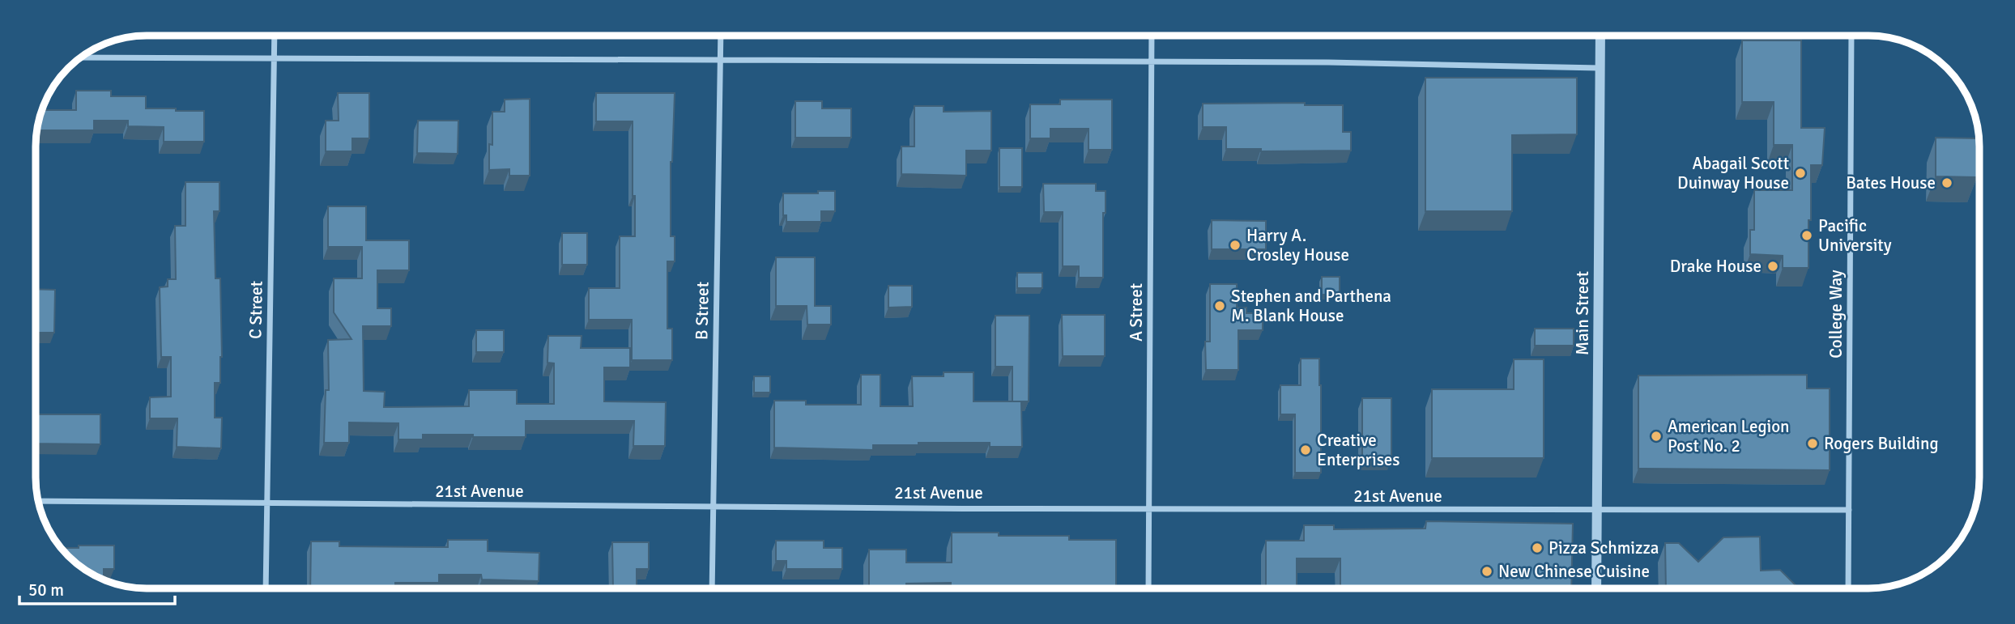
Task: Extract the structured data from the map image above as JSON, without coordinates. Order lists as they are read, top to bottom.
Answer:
{
  "streets": {
    "street": [
      "C Street",
      "B Street",
      "A Street",
      "Main Street",
      "College Way",
      "21st Avenue"
    ]
  },
  "crossings": [
    ["C Street", "21st Avenue"],
    ["B Street", "21st Avenue"],
    ["A Street", "21st Avenue"],
    ["Main Street", "21st Avenue"],
    ["College Way", "21st Avenue"]
  ],
  "places": [
    "Abagail Scott Duinway House",
    "Bates House",
    "Pacific University",
    "Harry A. Crosley House",
    "Drake House",
    "Stephen and Parthena M. Blank House",
    "American Legion Post No. 2",
    "Rogers Building",
    "Creative Enterprises",
    "Pizza Schmizza",
    "New Chinese Cuisine"
  ],
  "scale_bar": "50 m"
}
